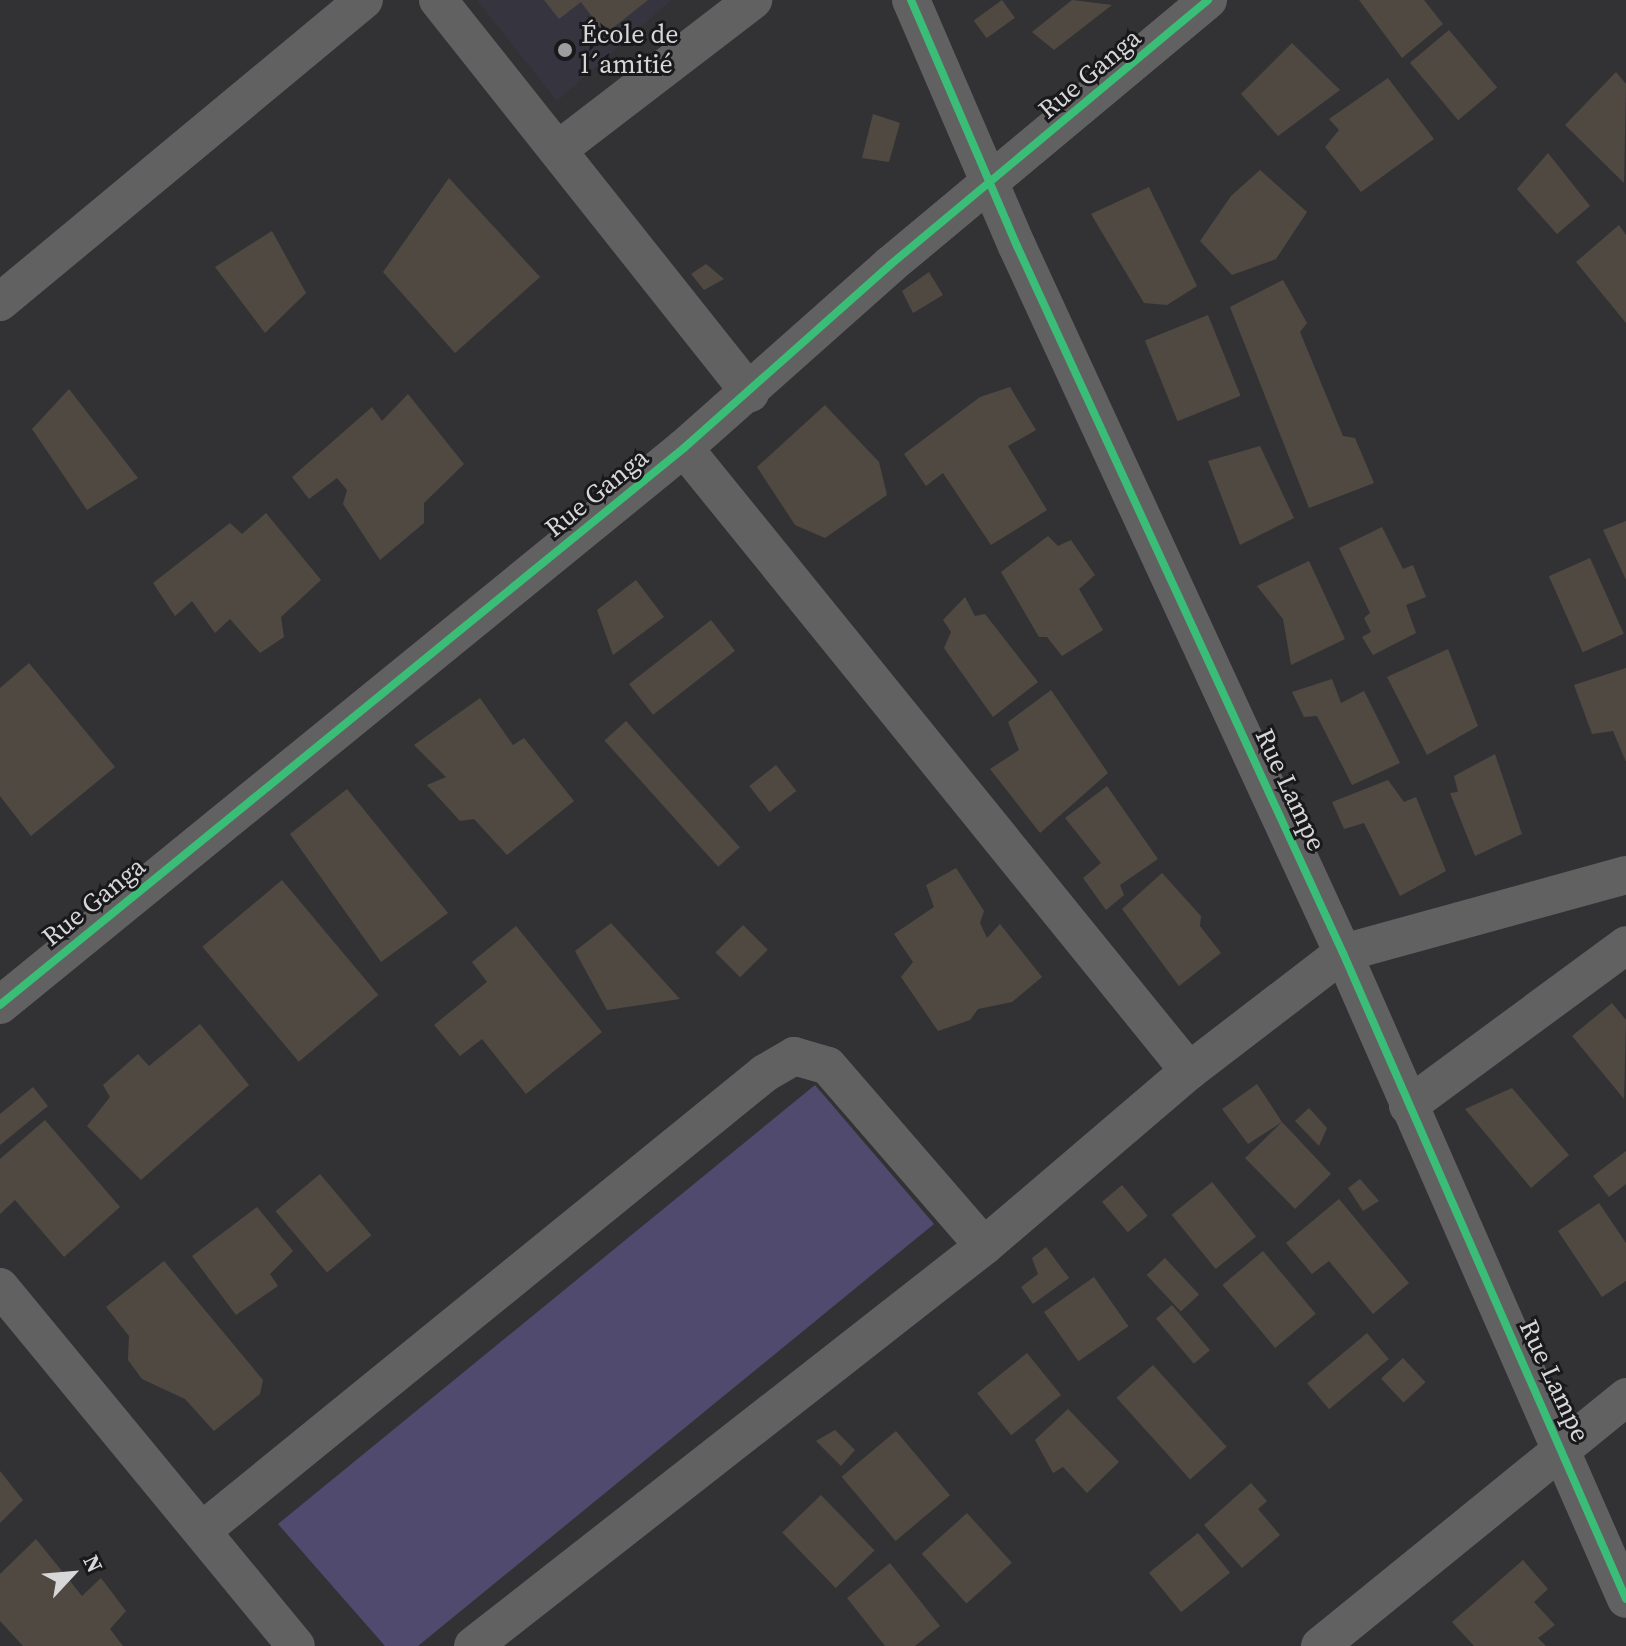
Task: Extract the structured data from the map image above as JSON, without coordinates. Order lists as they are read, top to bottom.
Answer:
{
  "streets": {
    "street": ["Rue Ganga", "Rue Lampe"]
  },
  "crossings": [
    ["Rue Ganga", "Rue Lampe"]
  ],
  "places": ["École de l´amitié"],
  "north": "top right"
}
